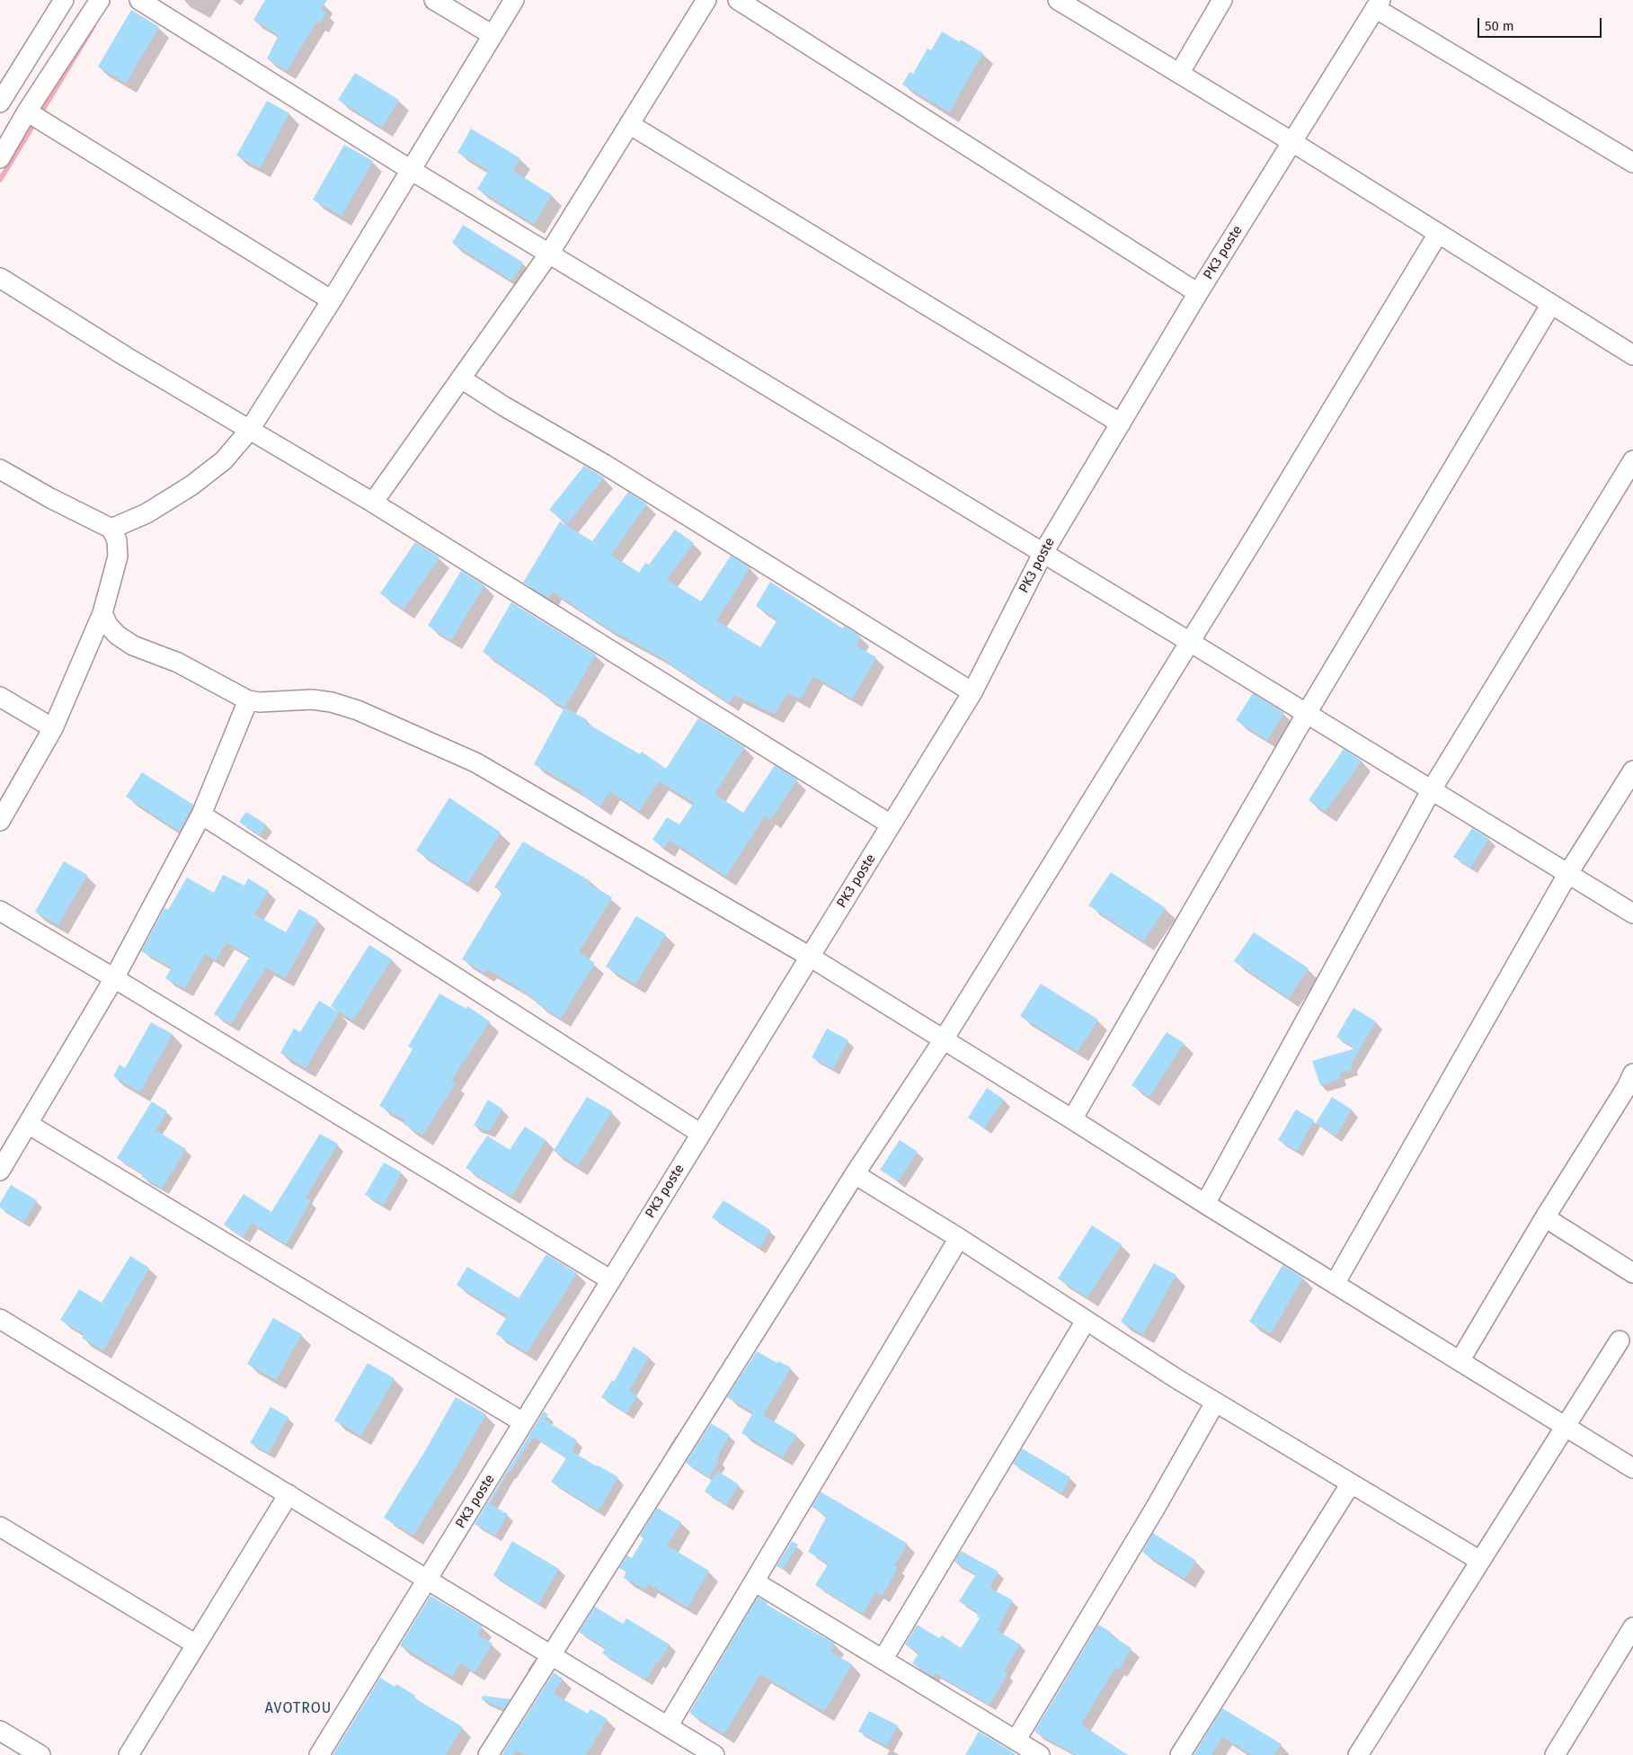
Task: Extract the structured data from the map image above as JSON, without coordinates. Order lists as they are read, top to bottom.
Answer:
{
  "streets": {
    "street": ["PK3 poste"]
  },
  "districts": ["AVOTROU"],
  "scale_bar": "50 m"
}
